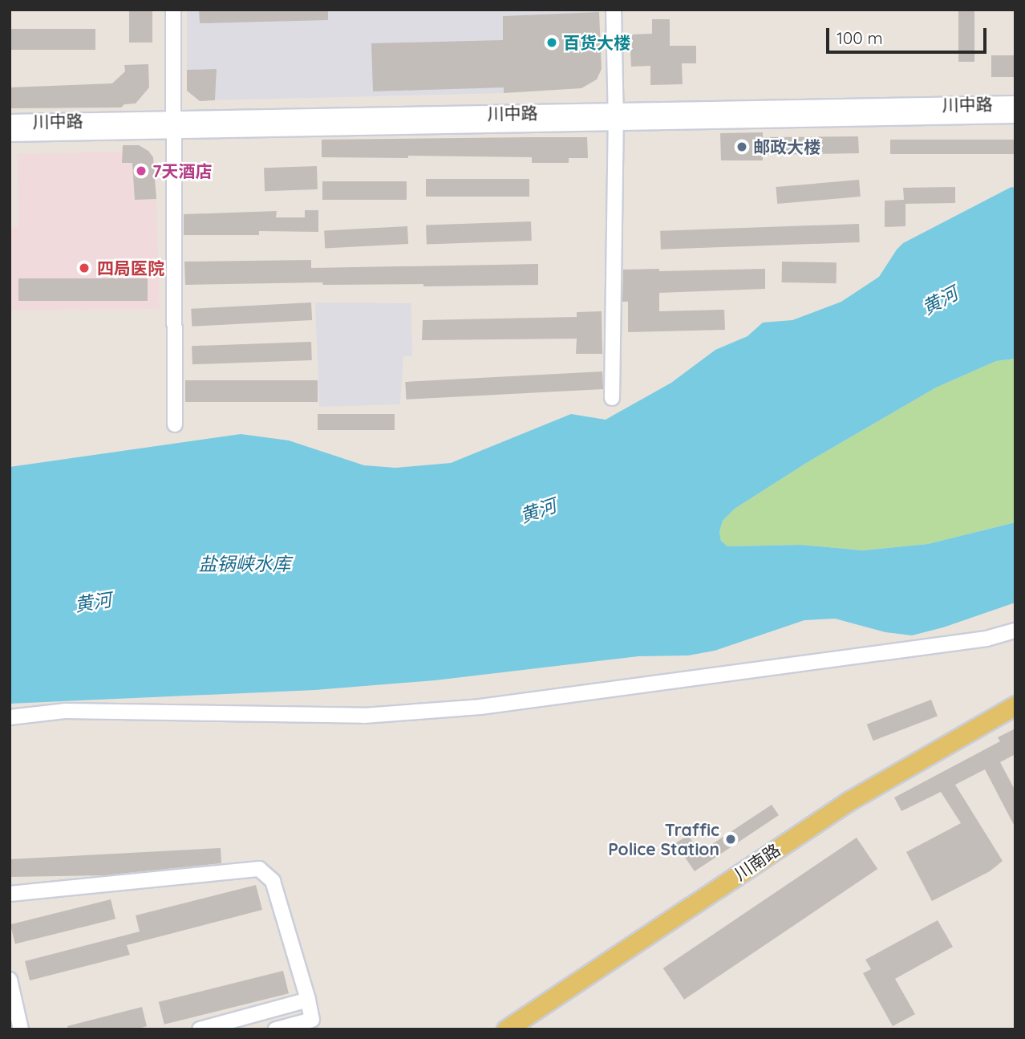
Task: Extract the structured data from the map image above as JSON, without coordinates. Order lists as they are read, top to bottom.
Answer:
{
  "streets": {
    "main road": ["川南路"],
    "street": ["川中路"]
  },
  "water": ["黄河", "盐锅峡水库"],
  "places": [
    "百货大楼",
    "邮政大楼",
    "7天酒店",
    "四局医院",
    "Traffic Police Station"
  ],
  "scale_bar": "100 m"
}
